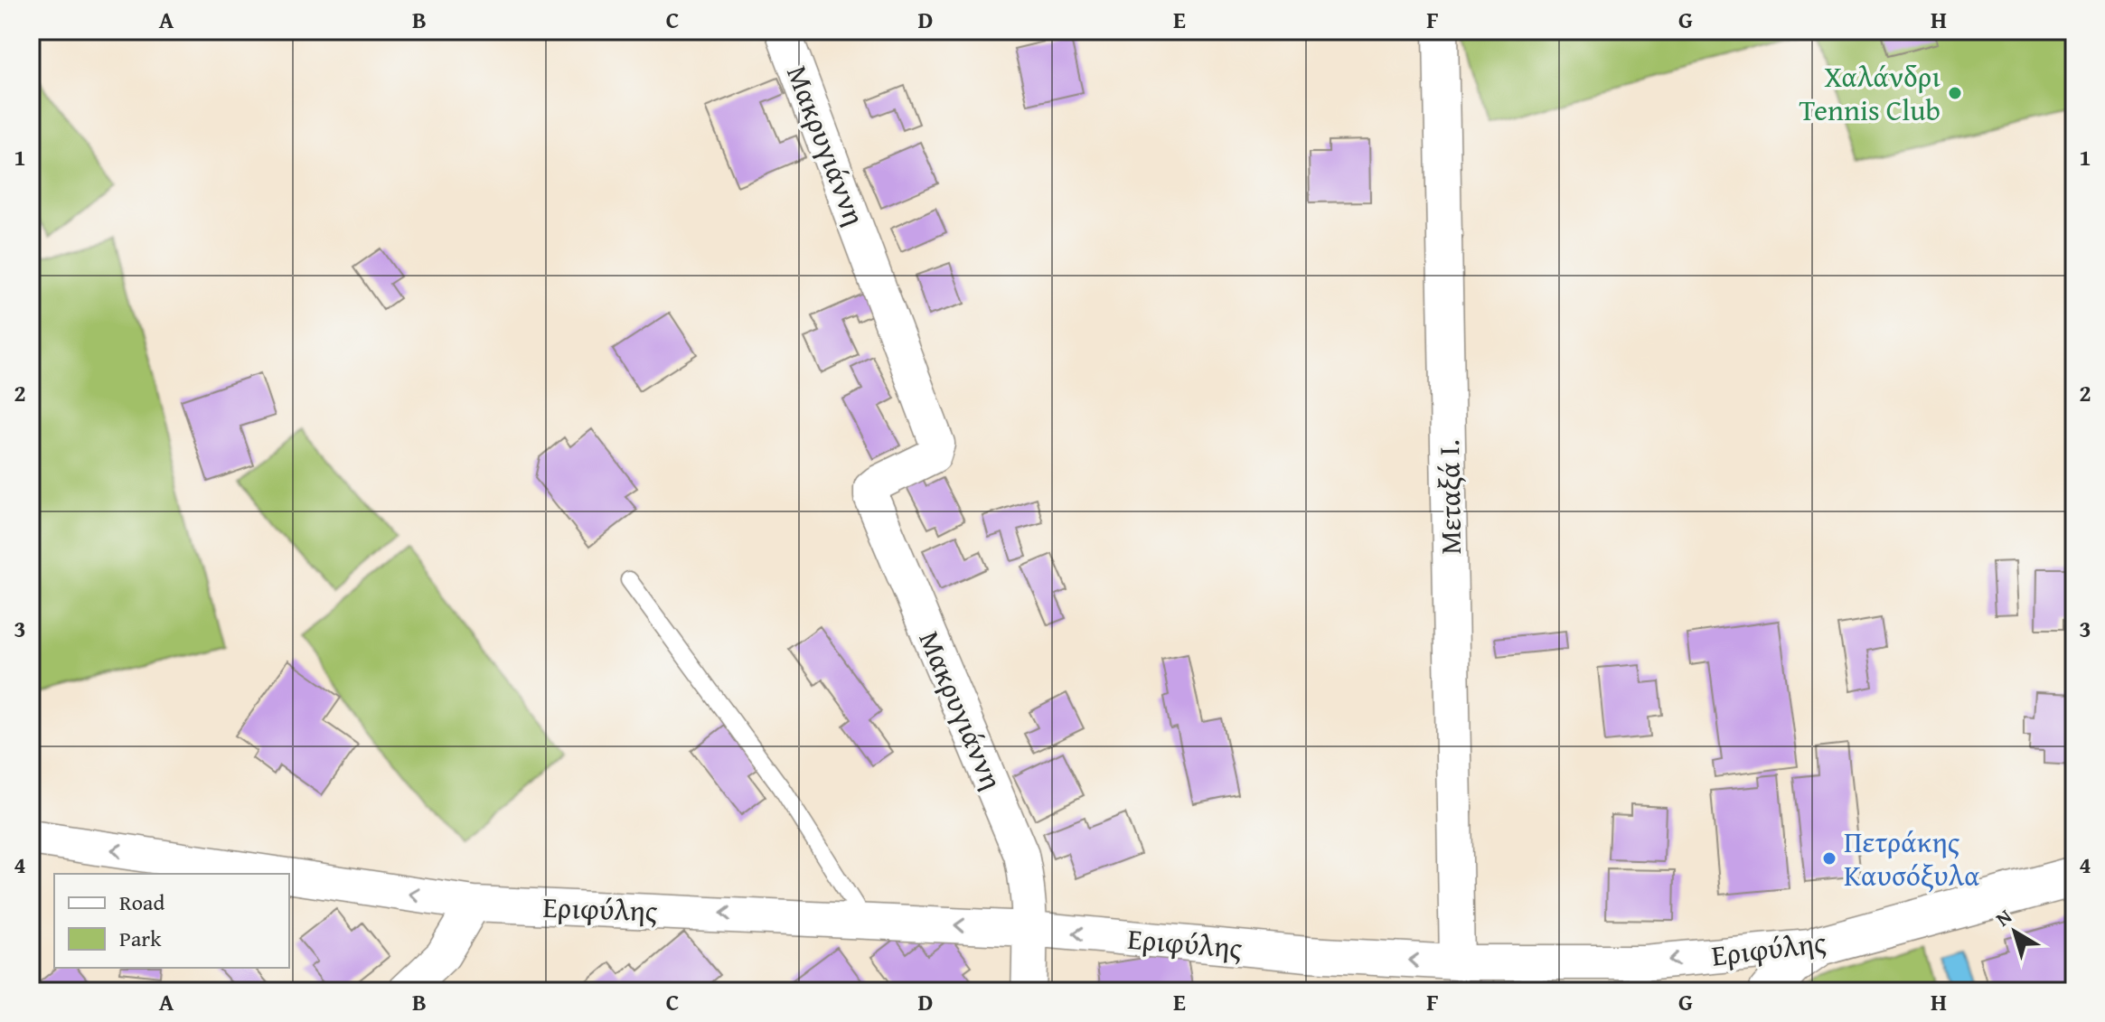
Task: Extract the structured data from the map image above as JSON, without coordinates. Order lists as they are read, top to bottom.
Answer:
{
  "streets": {
    "street": ["Μακρυγιάννη", "Μεταξά Ι.", "Εριφύλης"]
  },
  "crossings": [
    ["Μακρυγιάννη", "Εριφύλης"],
    ["Μεταξά Ι.", "Εριφύλης"]
  ],
  "one_way": ["Εριφύλης"],
  "places": ["Χαλάνδρι Tennis Club", "Πετράκης Καυσόξυλα"],
  "legend": ["Road", "Park"],
  "north": "top left",
  "grid": {
    "columns": [
      "A",
      "B",
      "C",
      "D",
      "E",
      "F",
      "G",
      "H"
    ],
    "rows": [
      "1",
      "2",
      "3",
      "4"
    ]
  }
}
